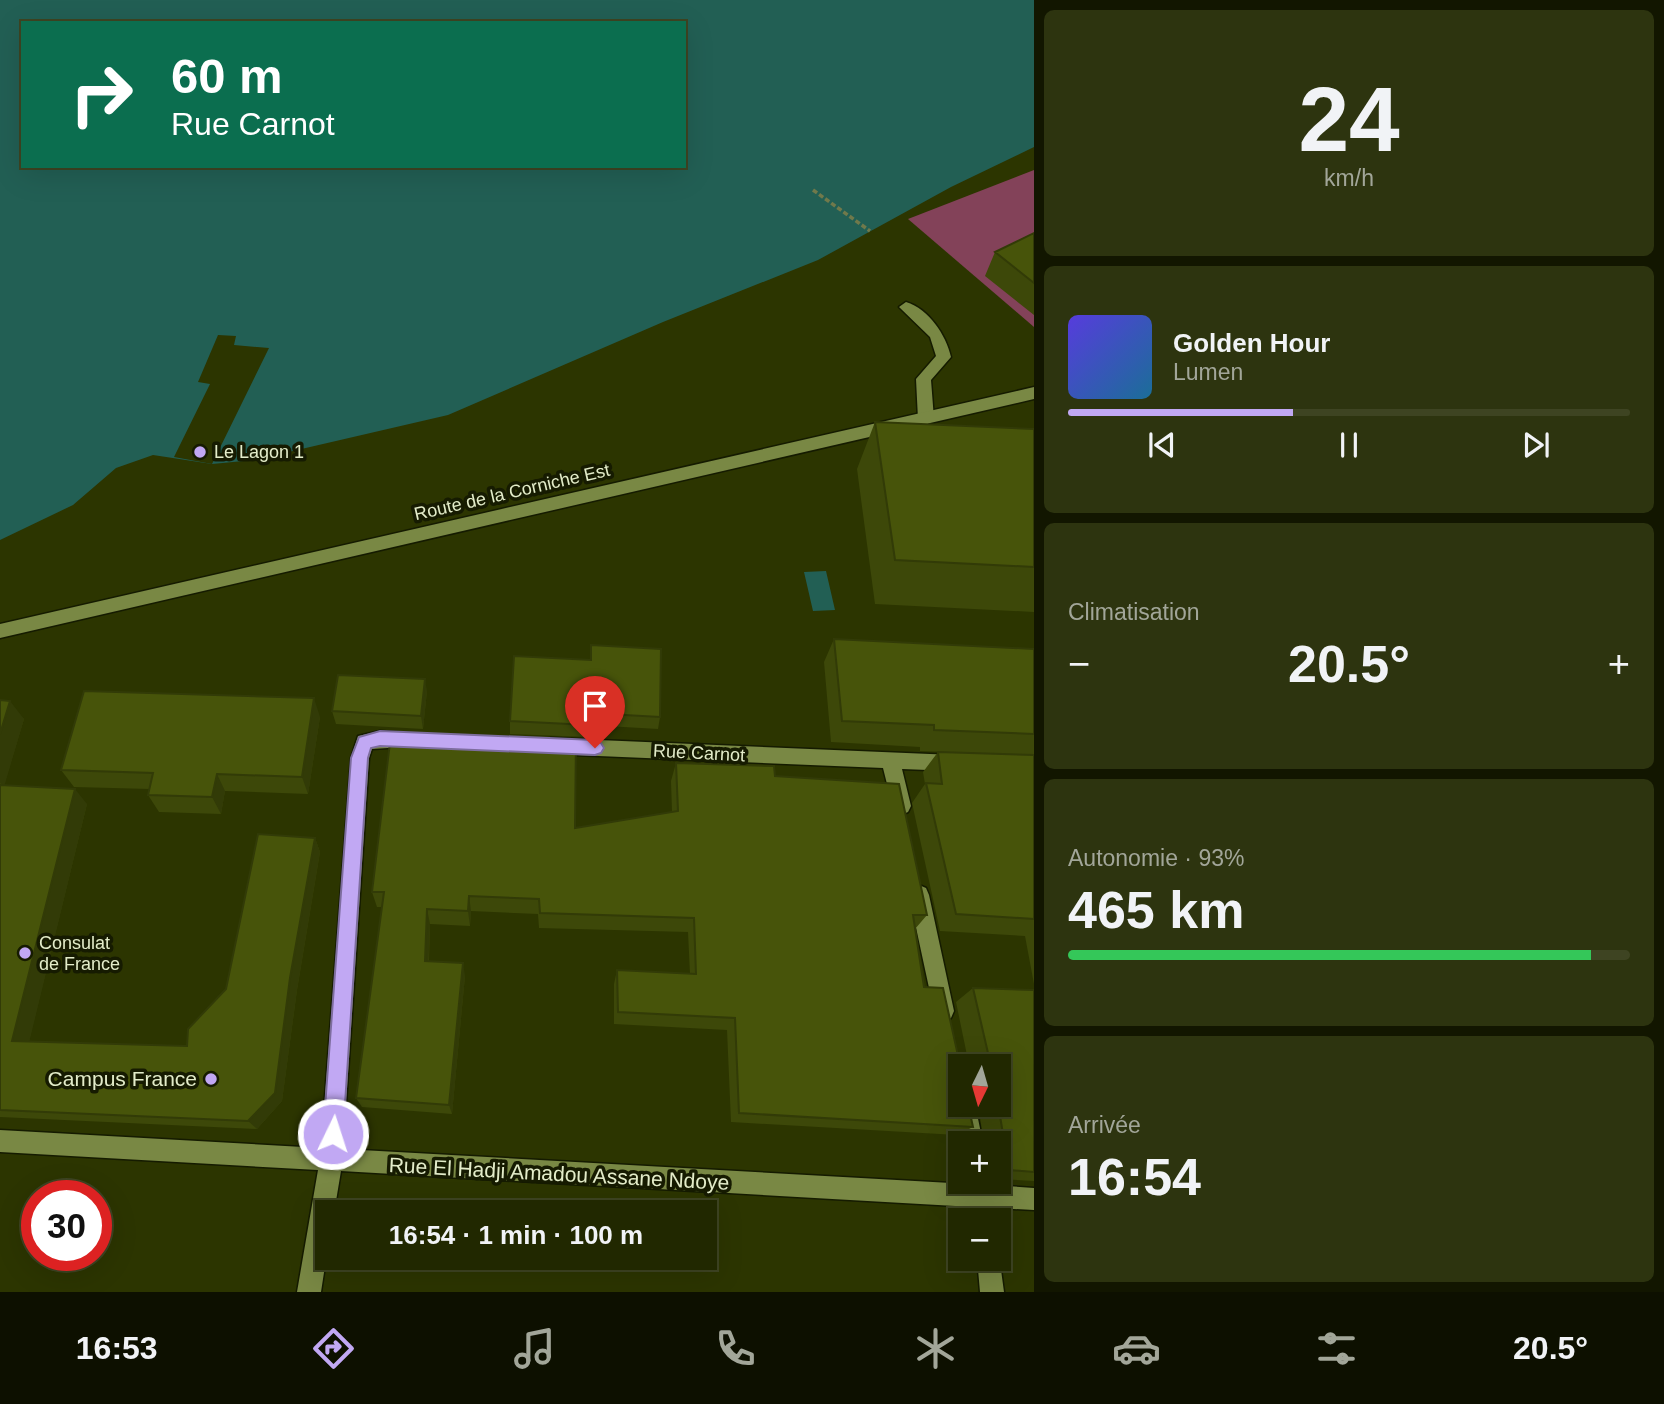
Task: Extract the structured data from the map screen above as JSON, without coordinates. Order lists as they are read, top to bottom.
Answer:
{
  "streets": {
    "street": ["Route de la Corniche Est", "Rue Carnot", "Rue El Hadji Amadou Assane Ndoye"]
  },
  "places": ["Le Lagon 1", "Consulat de France", "Campus France"],
  "north": "bottom",
  "page": {
    "tile": [
      ["24", "km/h"],
      "Climatisation",
      ["Autonomie · 93%", "465 km"],
      ["Arrivée", "16:54"]
    ],
    "turn": ["60 m", "Rue Carnot"],
    "song": ["Golden Hour", "Lumen"],
    "heat": ["−", "20.5°", "+"],
    "map_buttons": ["+", "−"],
    "limit": "30",
    "trip": "16:54 · 1 min · 100 m",
    "tabs": ["16:53", "20.5°"]
  }
}
